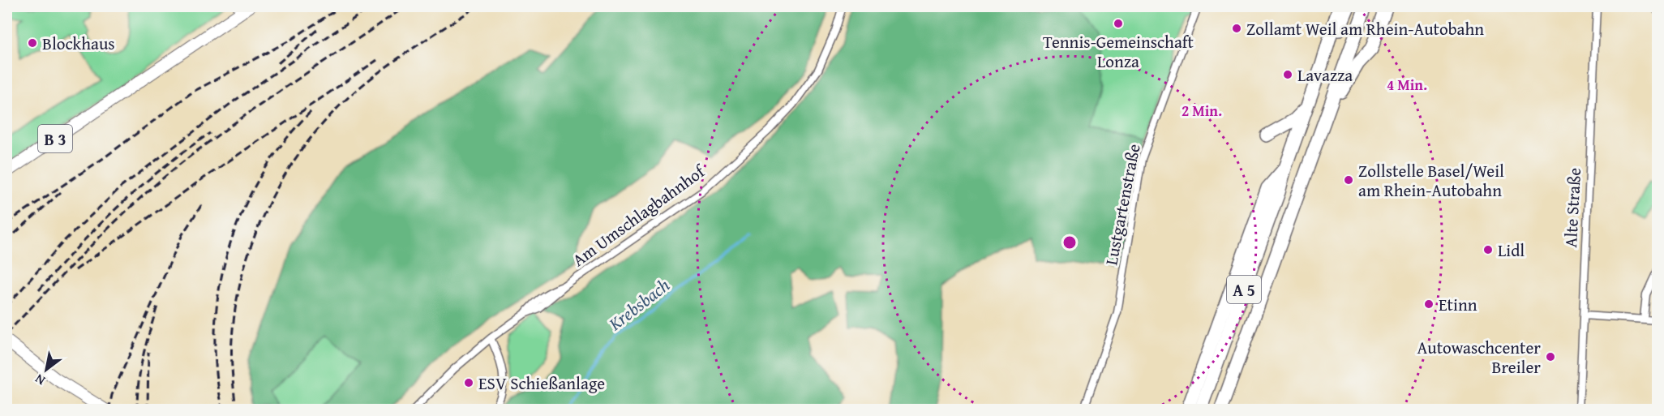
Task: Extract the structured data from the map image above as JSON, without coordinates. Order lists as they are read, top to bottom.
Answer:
{
  "streets": {
    "highway": ["A 5"],
    "main road": ["B 3"],
    "street": ["Lustgartenstraße", "Alte Straße", "Am Umschlagbahnhof"]
  },
  "water": ["Krebsbach"],
  "places": [
    "Tennis-Gemeinschaft Lonza",
    "Zollamt Weil am Rhein-Autobahn",
    "Blockhaus",
    "Lavazza",
    "Zollstelle Basel/Weil am Rhein-Autobahn",
    "Lidl",
    "Etinn",
    "Autowaschcenter Breiler",
    "ESV Schießanlage"
  ],
  "north": "bottom left",
  "rings": ["4 Min.", "2 Min."]
}
